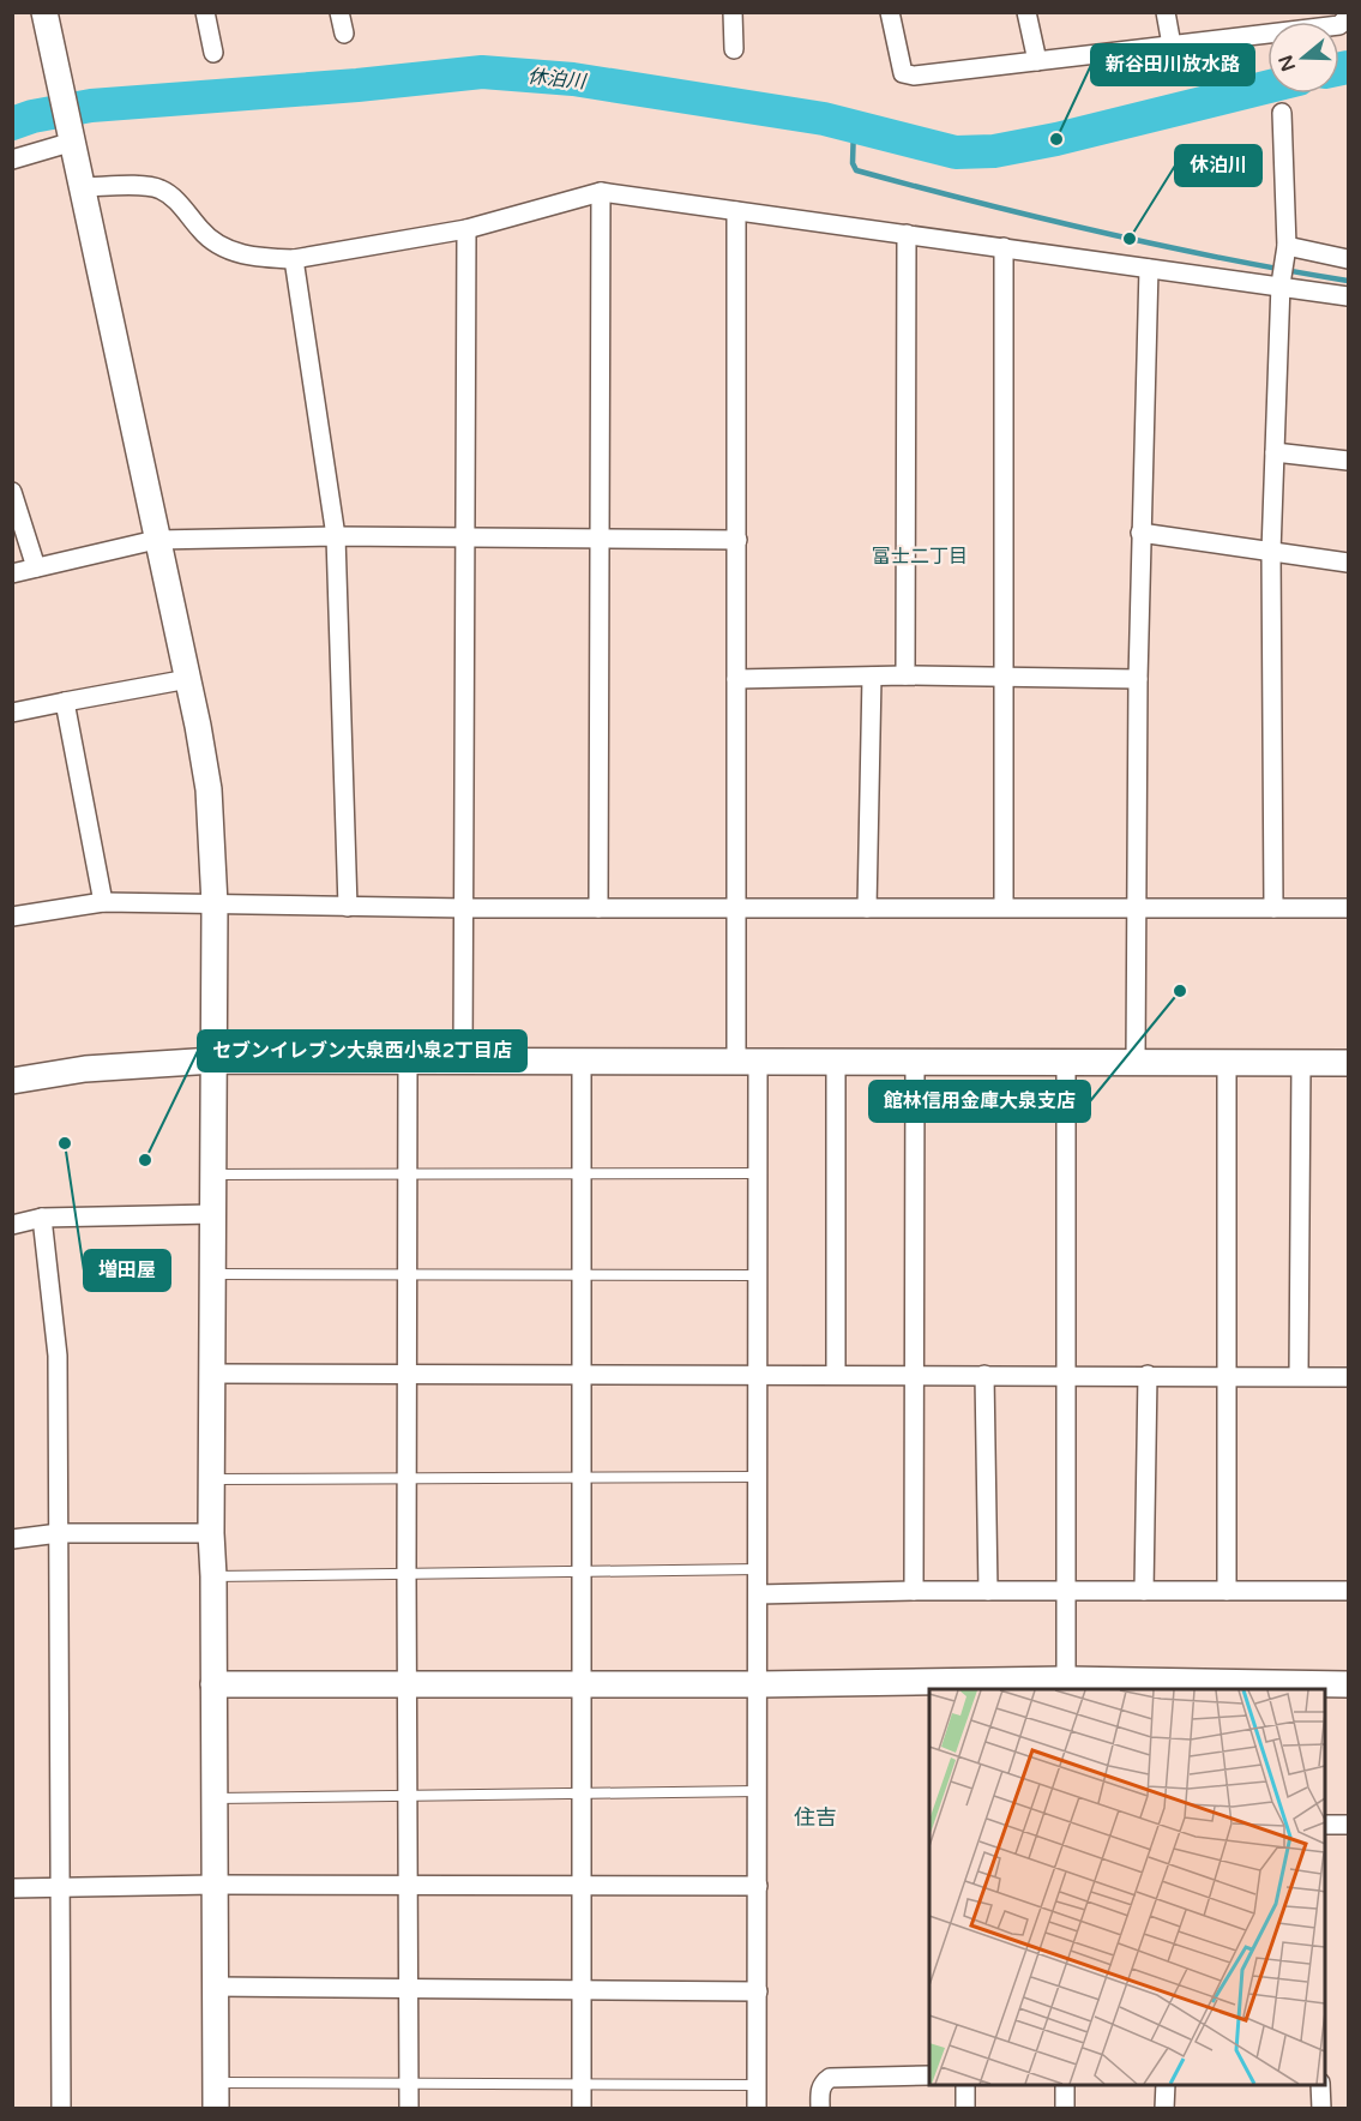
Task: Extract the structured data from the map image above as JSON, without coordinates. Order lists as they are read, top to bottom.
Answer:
{
  "districts": ["富士二丁目", "住吉"],
  "water": ["休泊川"],
  "places": [
    "新谷田川放水路",
    "休泊川",
    "館林信用金庫大泉支店",
    "増田屋",
    "セブンイレブン大泉西小泉2丁目店"
  ],
  "north": "left"
}
